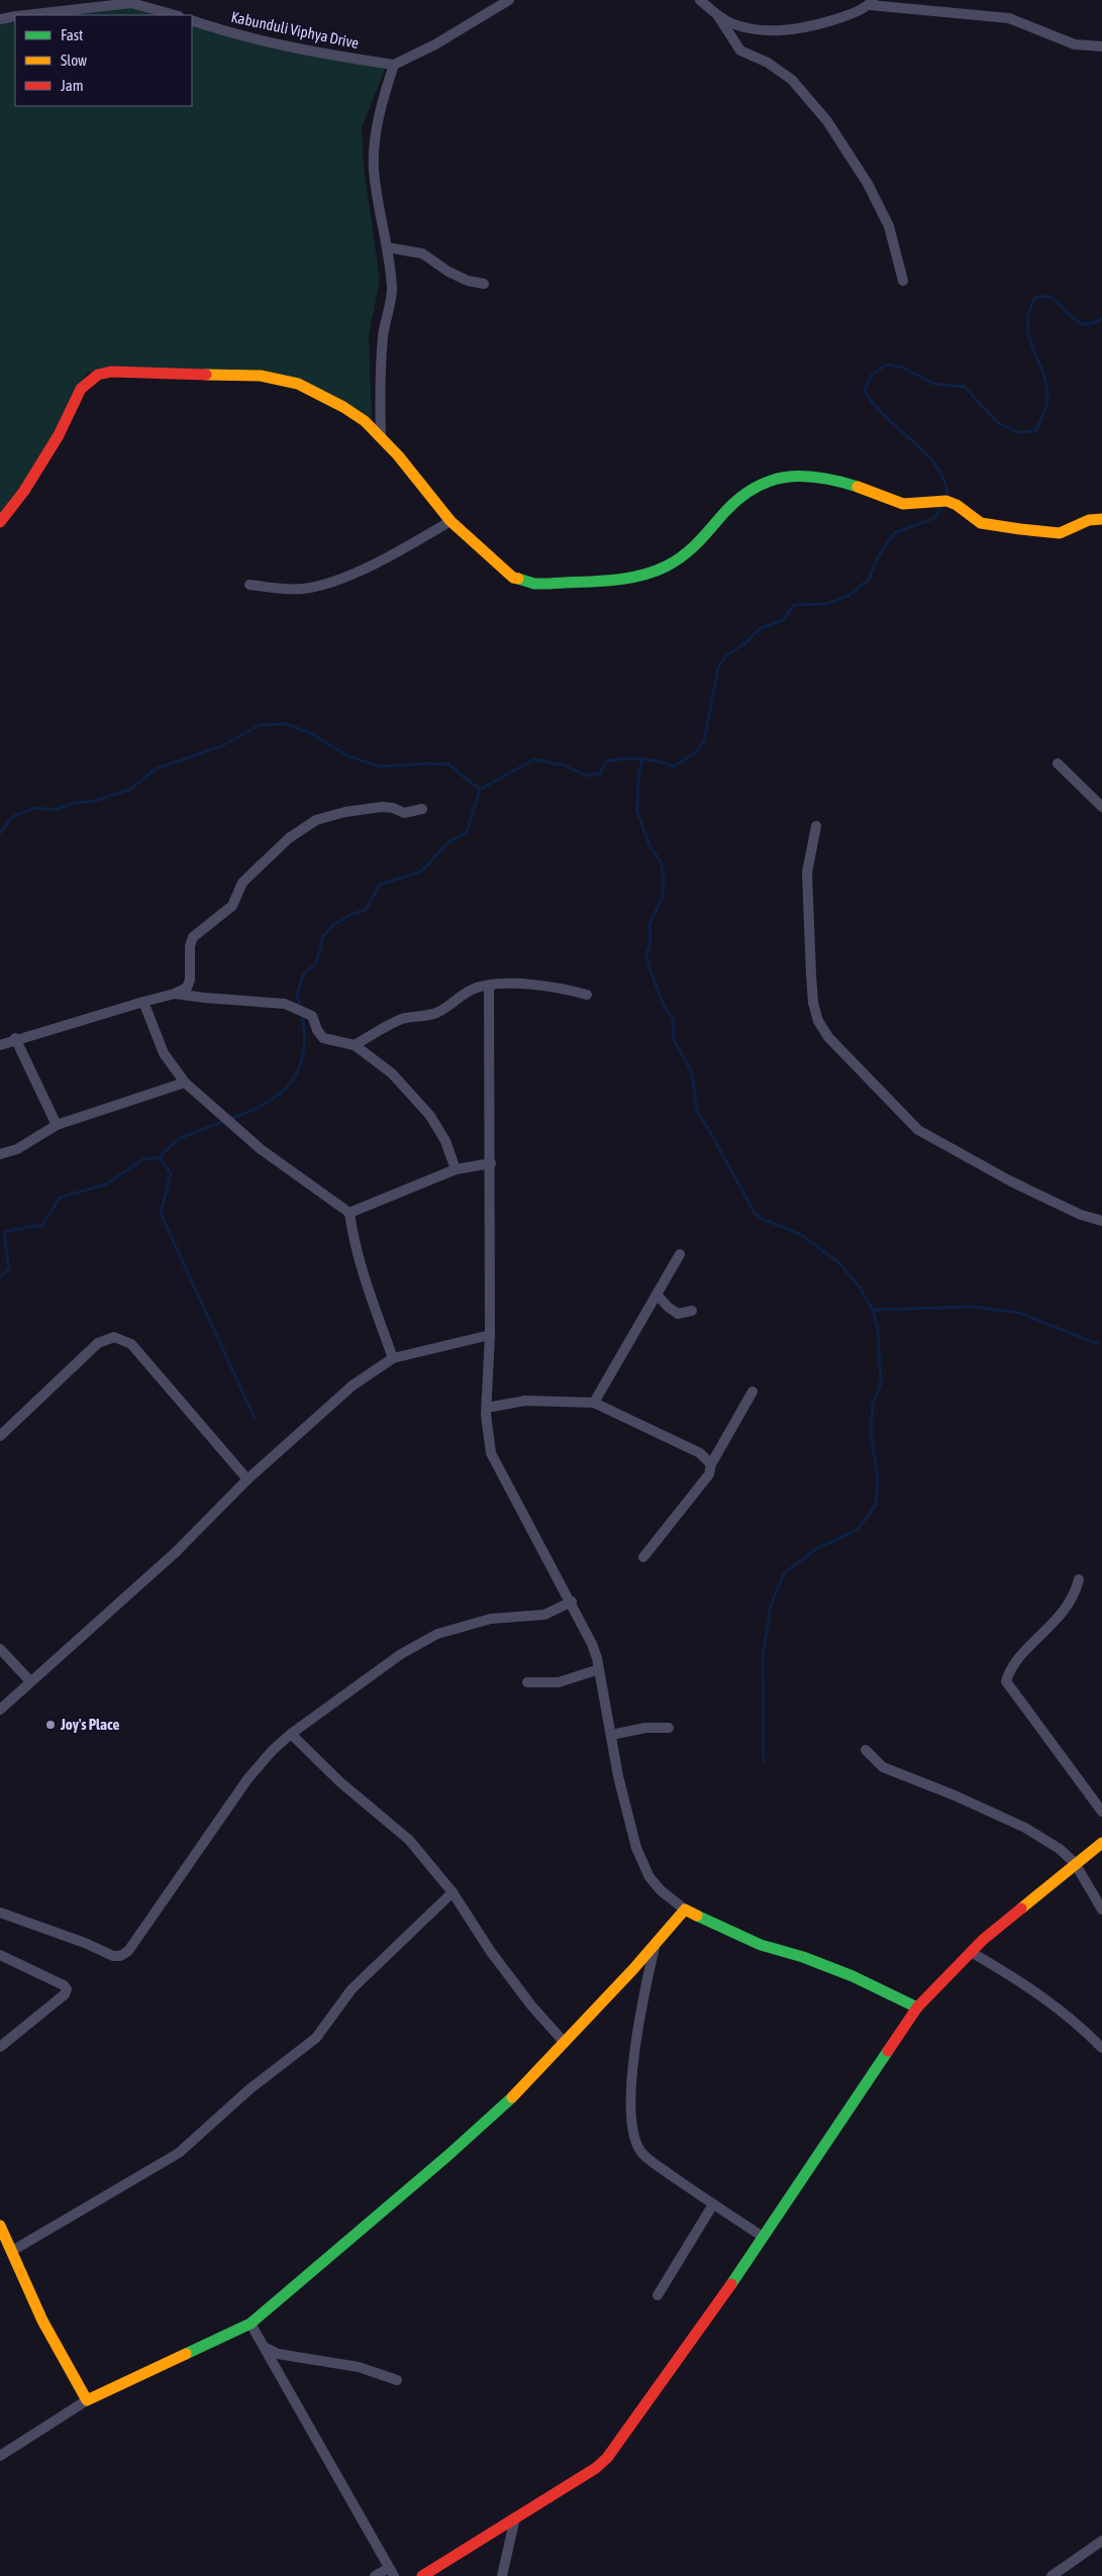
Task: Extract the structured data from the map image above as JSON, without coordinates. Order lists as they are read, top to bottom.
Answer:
{
  "streets": {
    "street": ["Kabunduli Viphya Drive"]
  },
  "places": ["Joy's Place"],
  "legend": ["Fast", "Slow", "Jam"]
}
